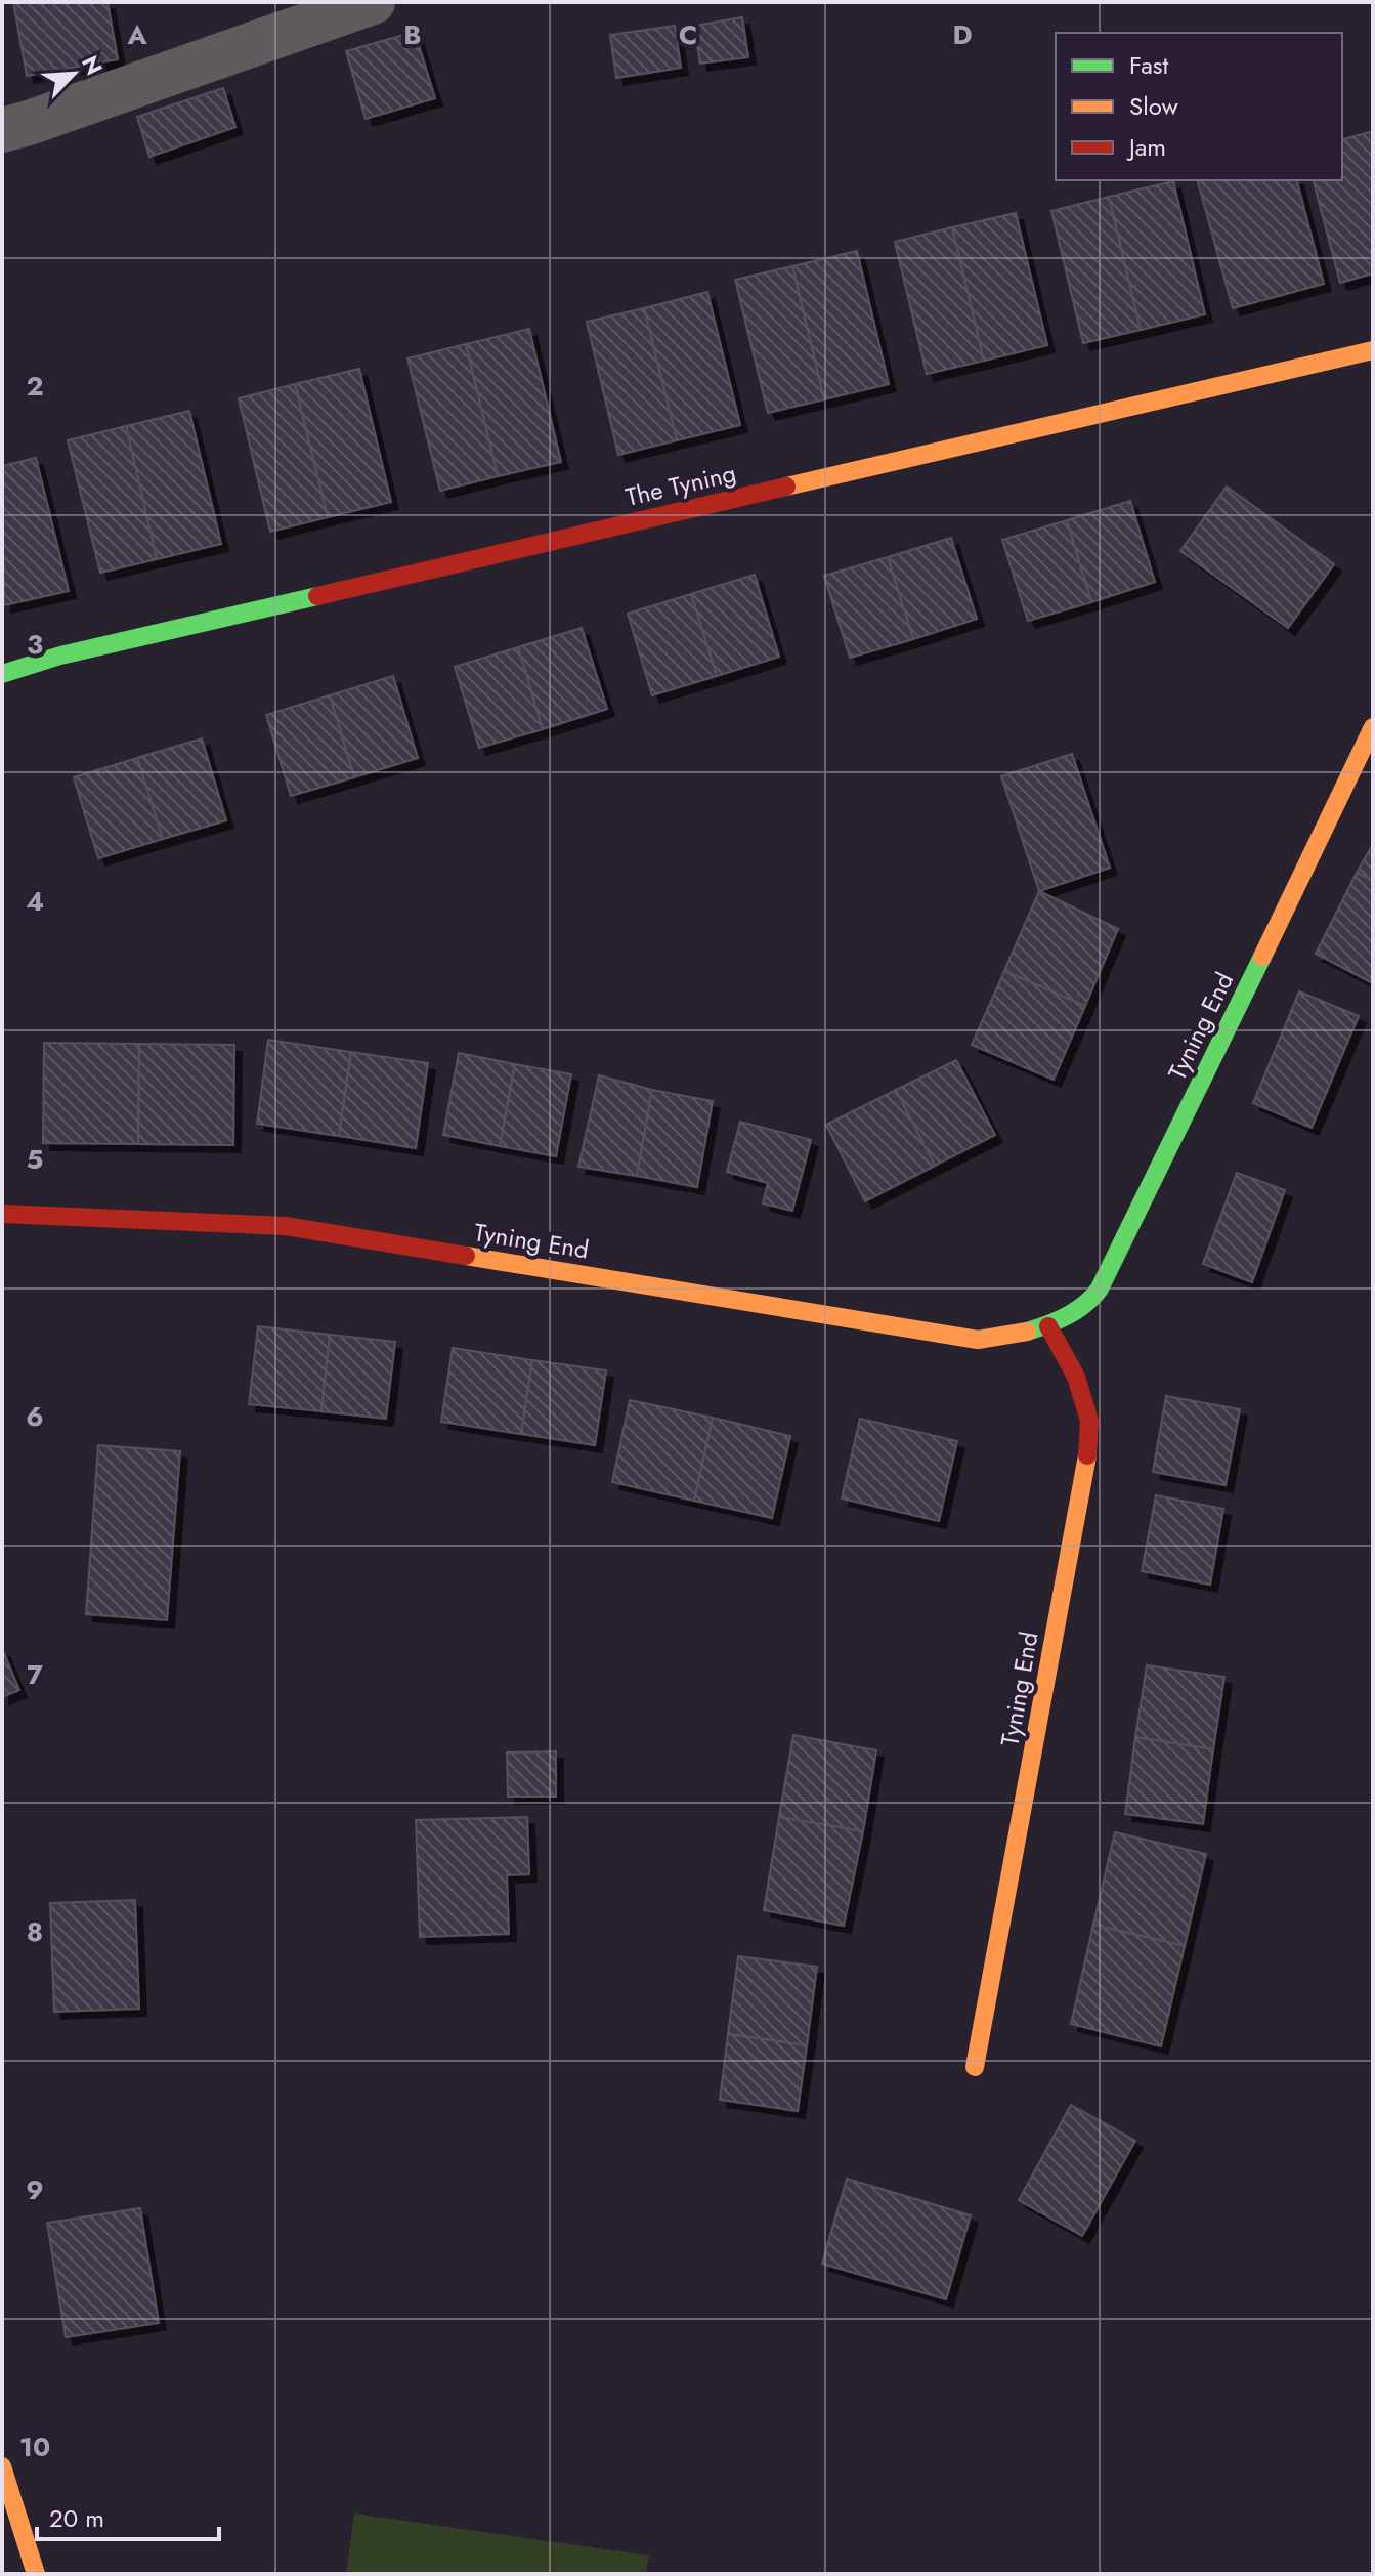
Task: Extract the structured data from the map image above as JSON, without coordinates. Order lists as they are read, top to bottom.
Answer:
{
  "streets": {
    "street": ["The Tyning", "Tyning End"]
  },
  "legend": ["Fast", "Slow", "Jam"],
  "scale_bar": "20 m",
  "north": "top right",
  "grid": {
    "columns": [
      "A",
      "B",
      "C",
      "D"
    ],
    "rows": [
      "2",
      "3",
      "4",
      "5",
      "6",
      "7",
      "8",
      "9",
      "10"
    ]
  }
}
